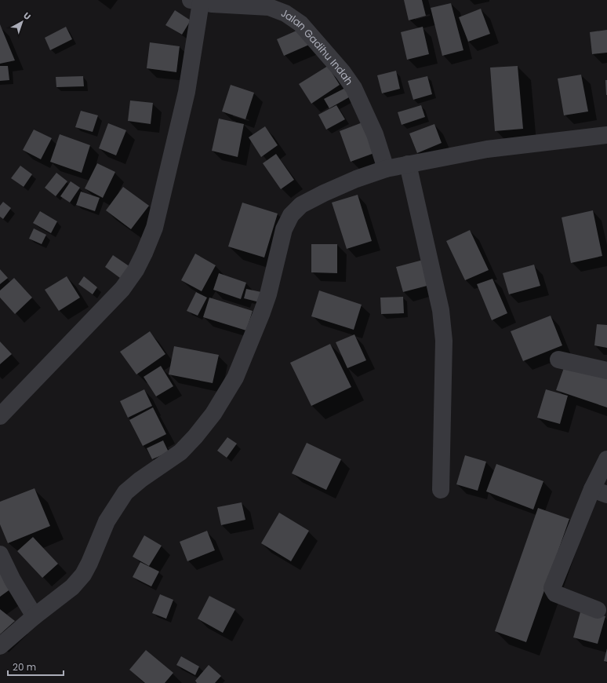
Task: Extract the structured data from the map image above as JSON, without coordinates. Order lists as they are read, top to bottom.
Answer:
{
  "streets": {
    "street": ["Jalan Gadihu Indah"]
  },
  "scale_bar": "20 m",
  "north": "top right"
}
